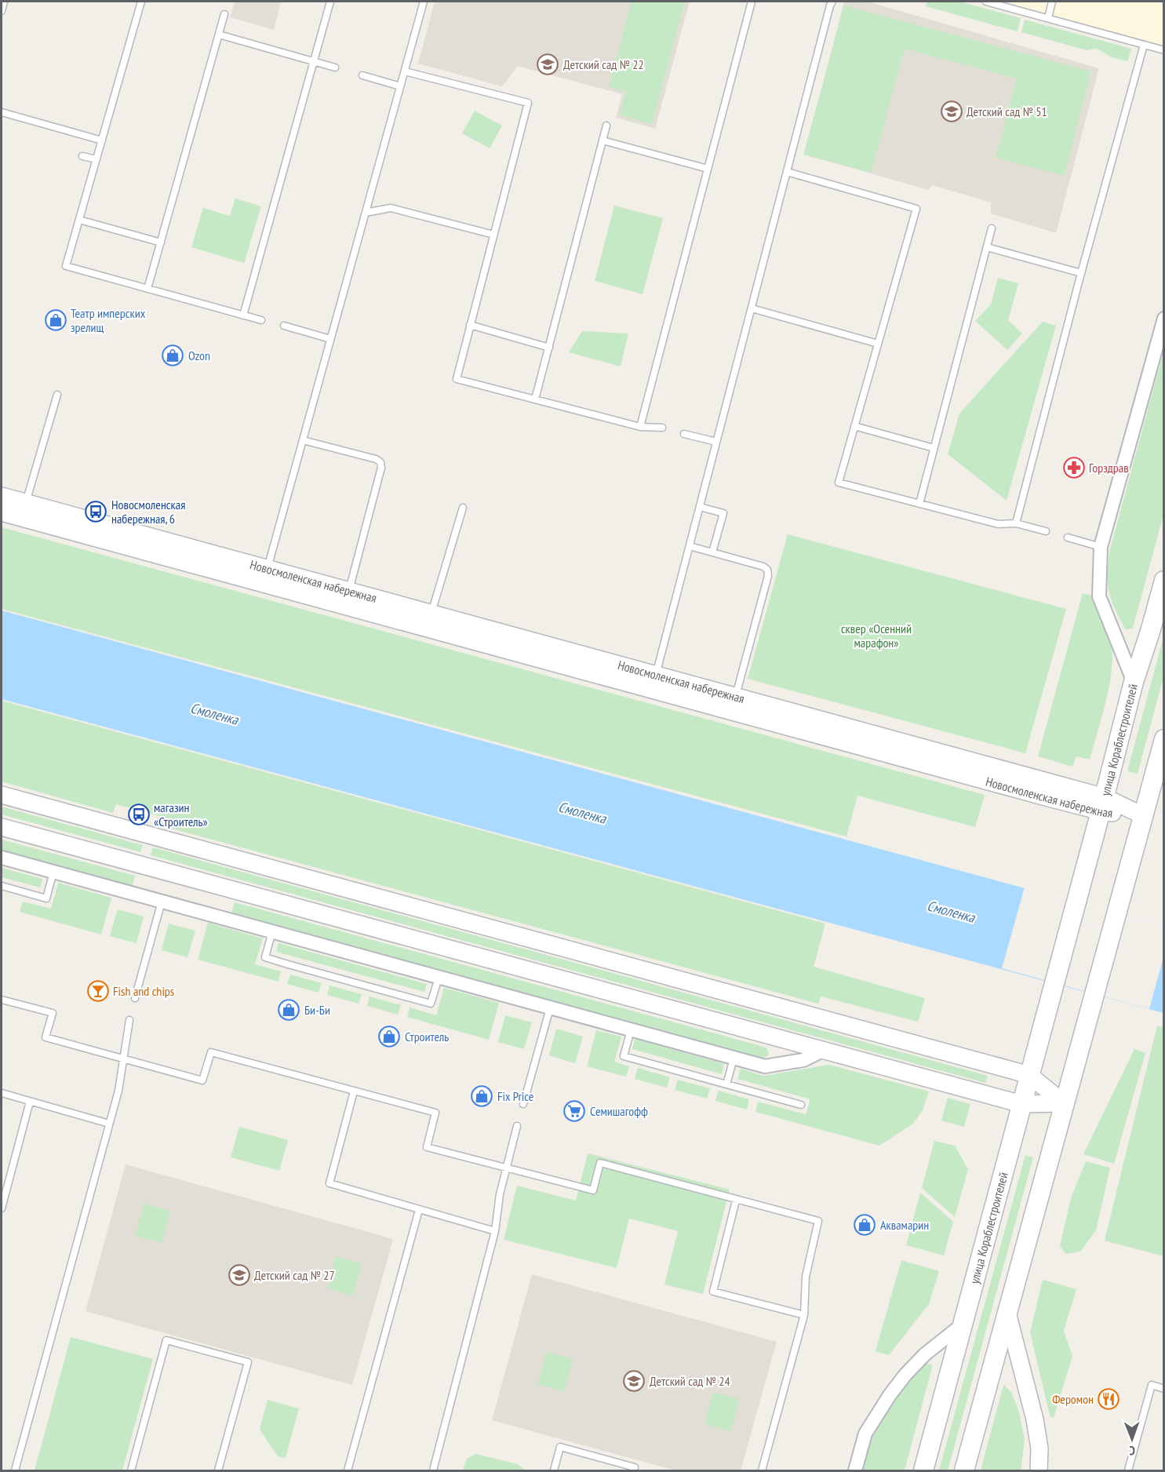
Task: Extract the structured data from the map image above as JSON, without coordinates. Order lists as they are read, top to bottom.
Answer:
{
  "streets": {
    "main road": ["улица Кораблестроителей"],
    "street": ["Новосмоленская набережная"]
  },
  "crossings": [
    ["Новосмоленская набережная", "улица Кораблестроителей"]
  ],
  "water": ["Смоленка"],
  "parks": ["сквер «Осенний марафон»"],
  "places": {
    "school or university": [
      "Детский сад № 22",
      "Детский сад № 51",
      "Детский сад № 27",
      "Детский сад № 24"
    ],
    "shop": [
      "Театр имперских зрелищ",
      "Ozon",
      "Би-Би",
      "Строитель",
      "Fix Price",
      "Аквамарин"
    ],
    "pharmacy": ["Горздрав"],
    "bus stop": ["Новосмоленская набережная, 6", "магазин «Строитель»"],
    "bar": ["Fish and chips"],
    "supermarket": ["Семишагофф"],
    "restaurant": ["Феромон"]
  },
  "north": "bottom"
}
